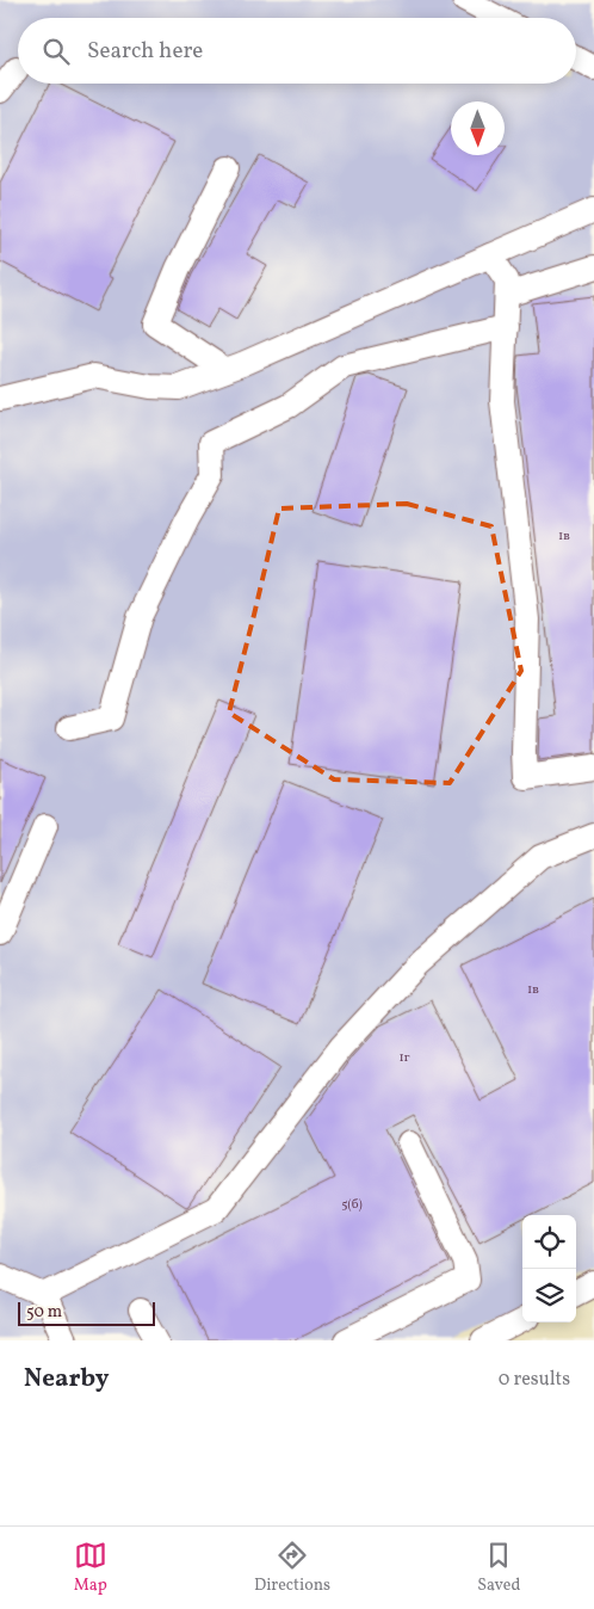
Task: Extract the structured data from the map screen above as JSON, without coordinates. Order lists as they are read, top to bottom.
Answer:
{
  "house_numbers": [
    "1в",
    "1в",
    "1г",
    "5(б)"
  ],
  "scale_bar": "50 m",
  "north": "bottom",
  "page": {
    "search": "Search here",
    "scale": "50 m",
    "heading": ["Nearby", "0 results"],
    "nav": ["Map", "Directions", "Saved"]
  }
}
